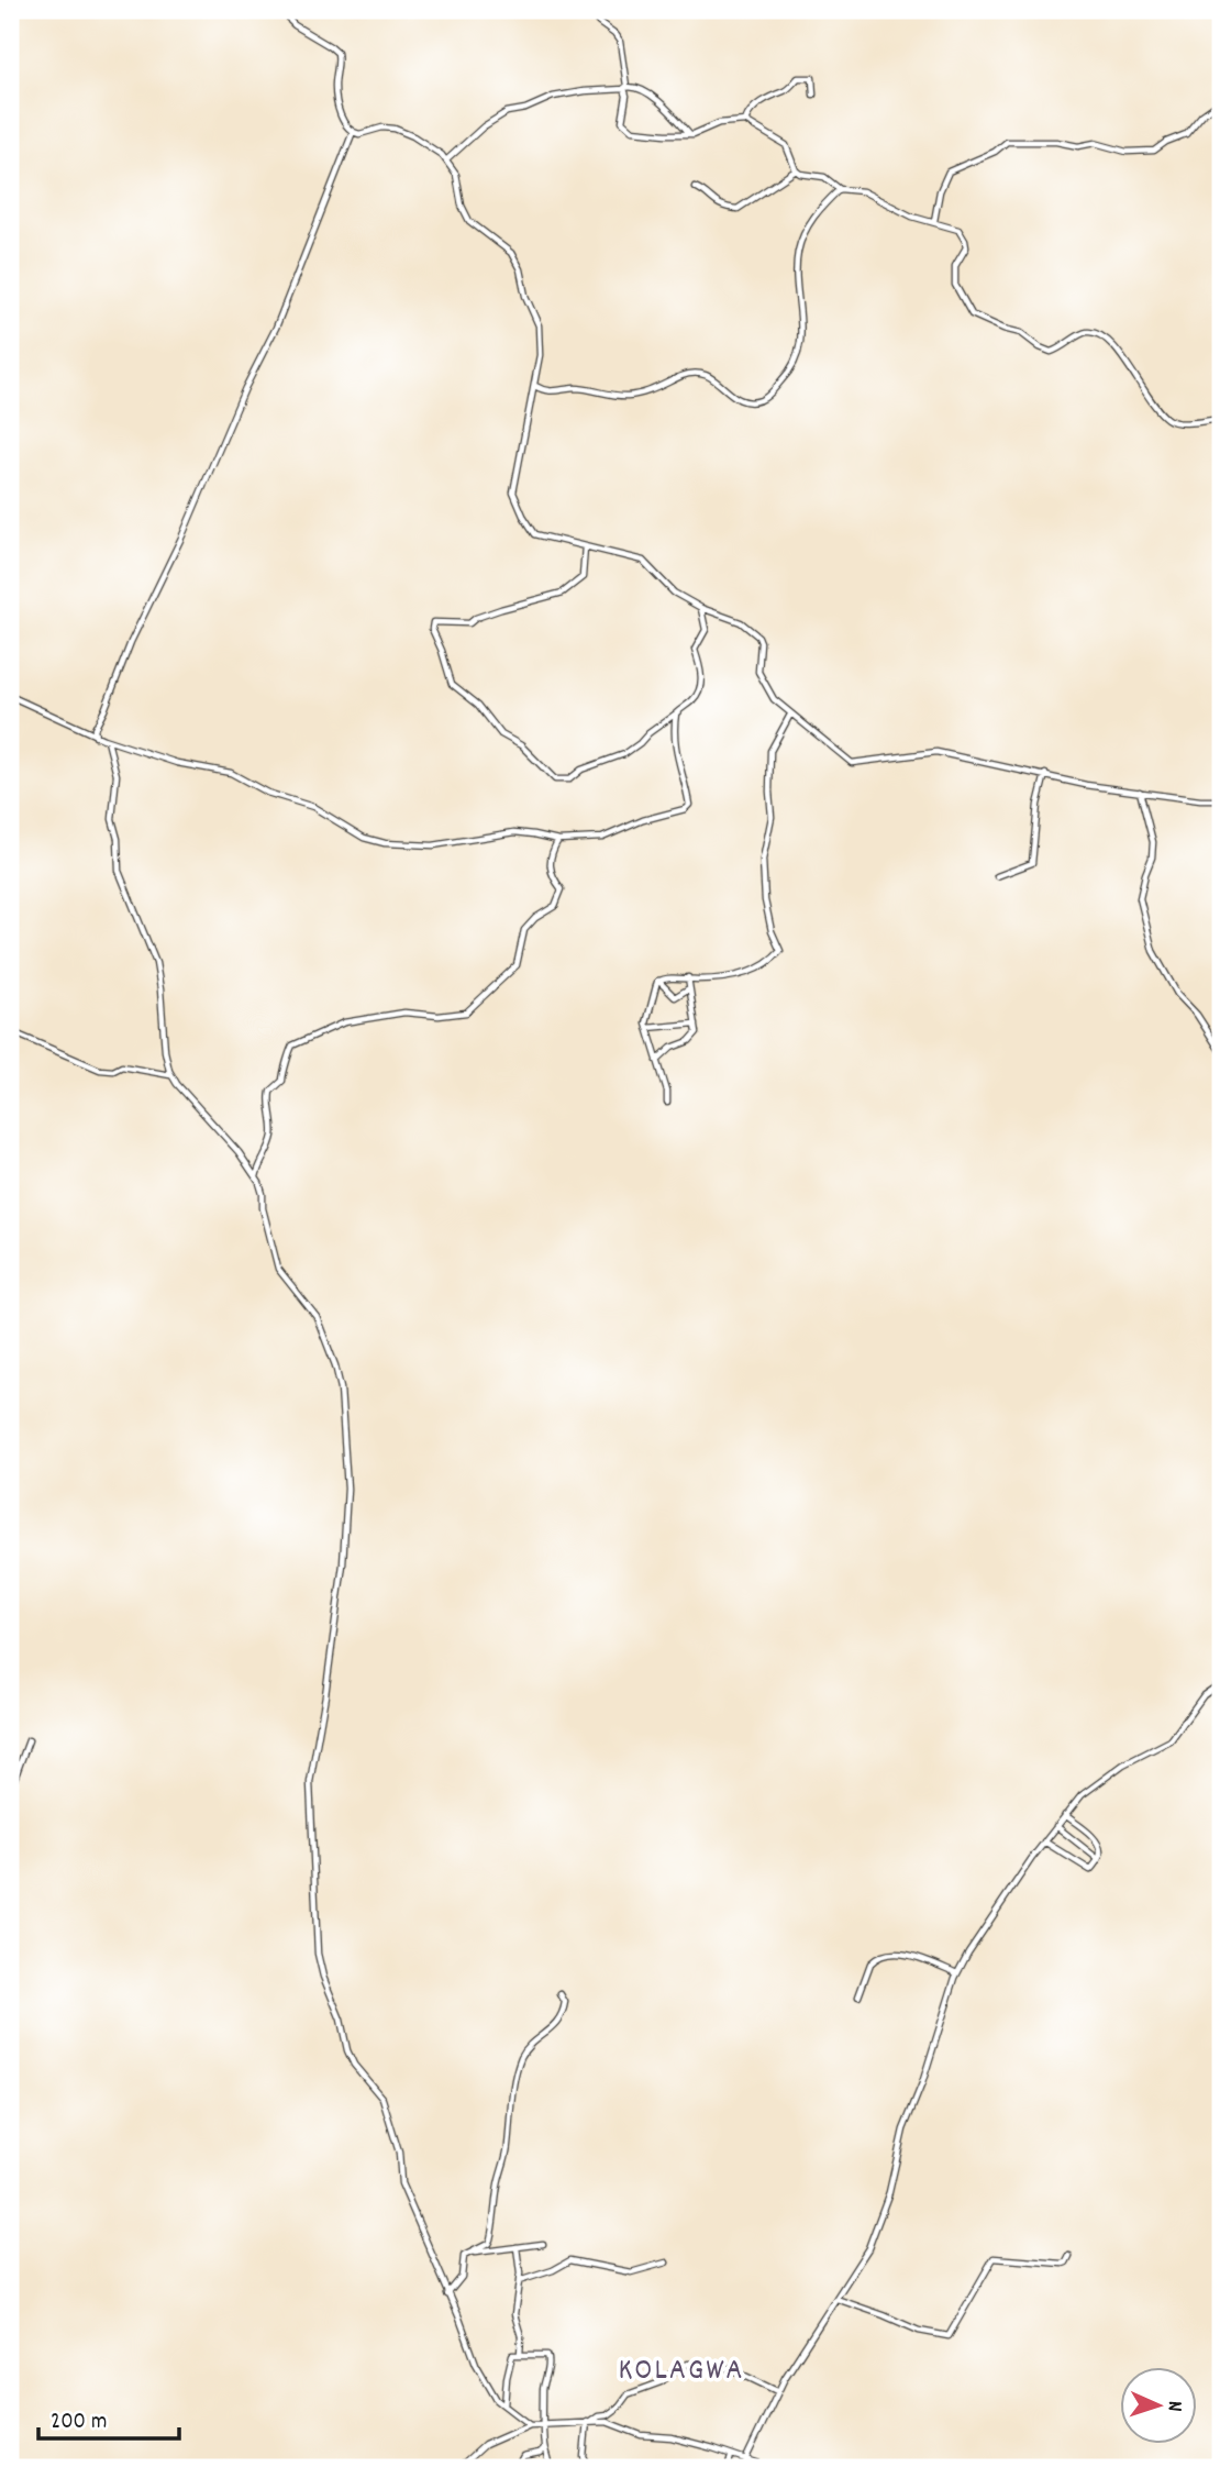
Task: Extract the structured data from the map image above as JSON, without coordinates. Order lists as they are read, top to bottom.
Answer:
{
  "districts": ["KOLAGWA"],
  "scale_bar": "200 m",
  "north": "right"
}
